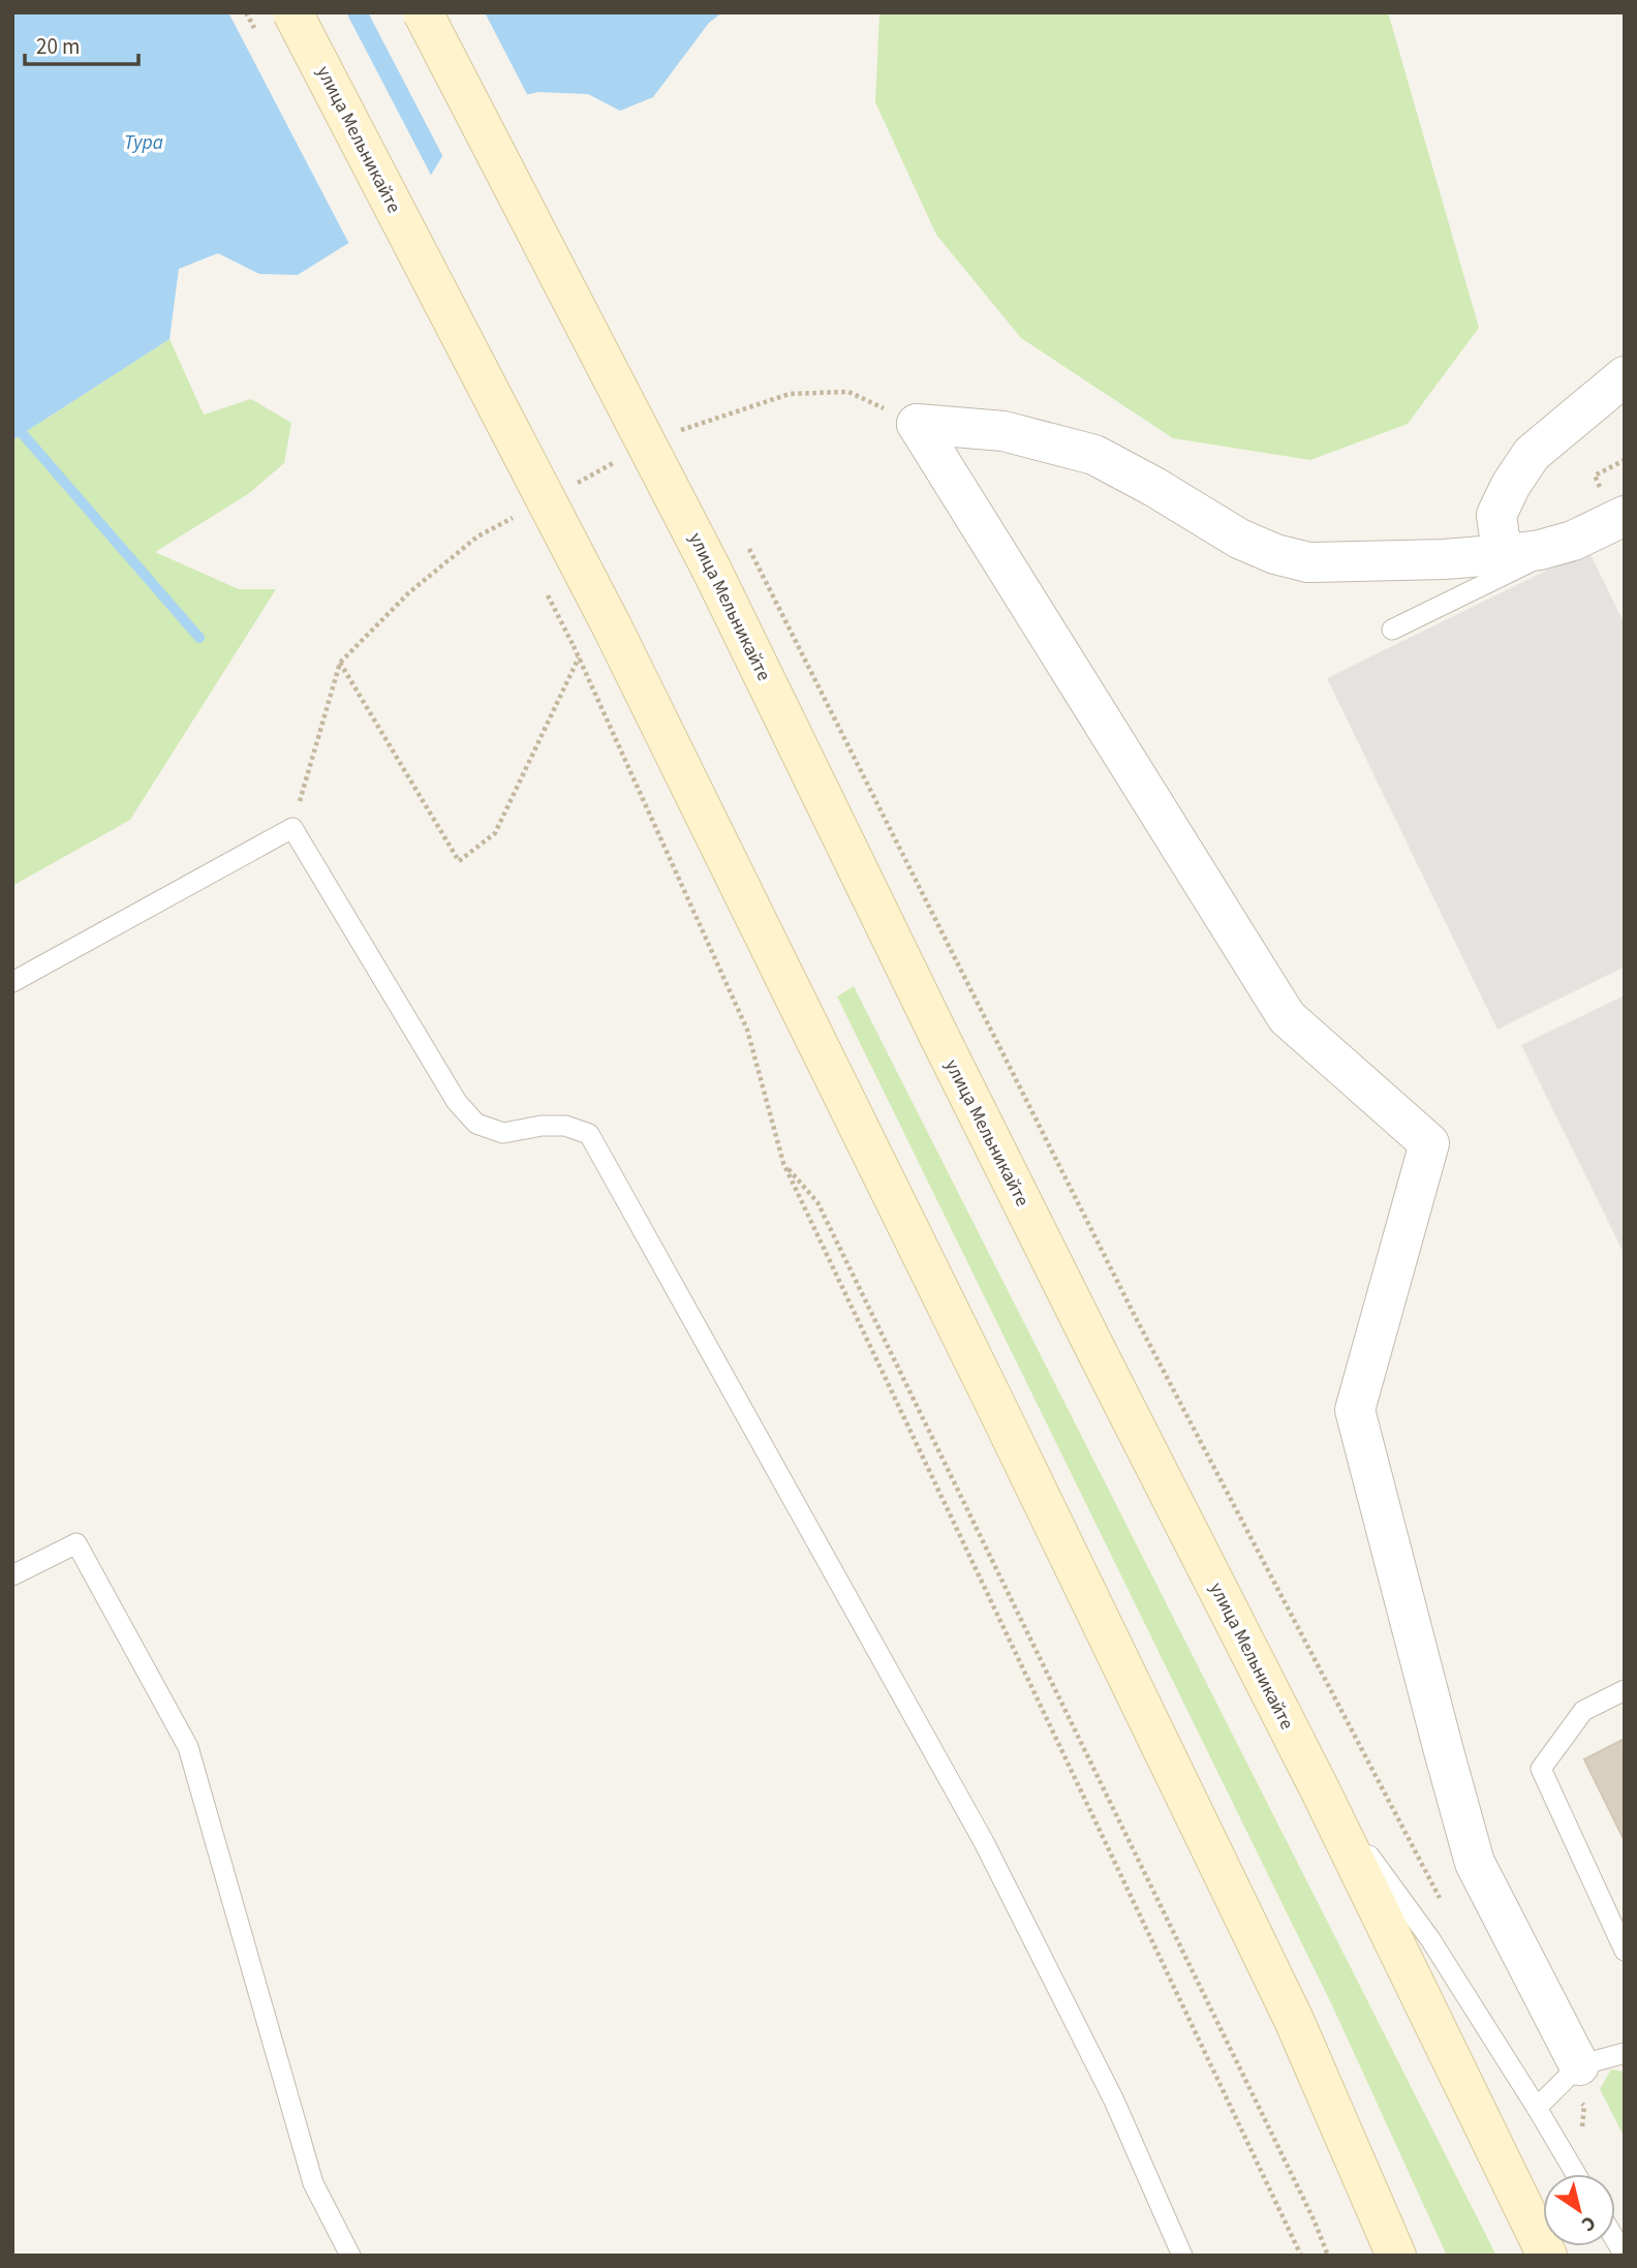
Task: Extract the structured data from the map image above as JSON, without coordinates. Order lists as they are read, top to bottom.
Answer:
{
  "streets": {
    "main road": ["улица Мельникайте"]
  },
  "water": ["Тура"],
  "scale_bar": "20 m",
  "north": "bottom right"
}
